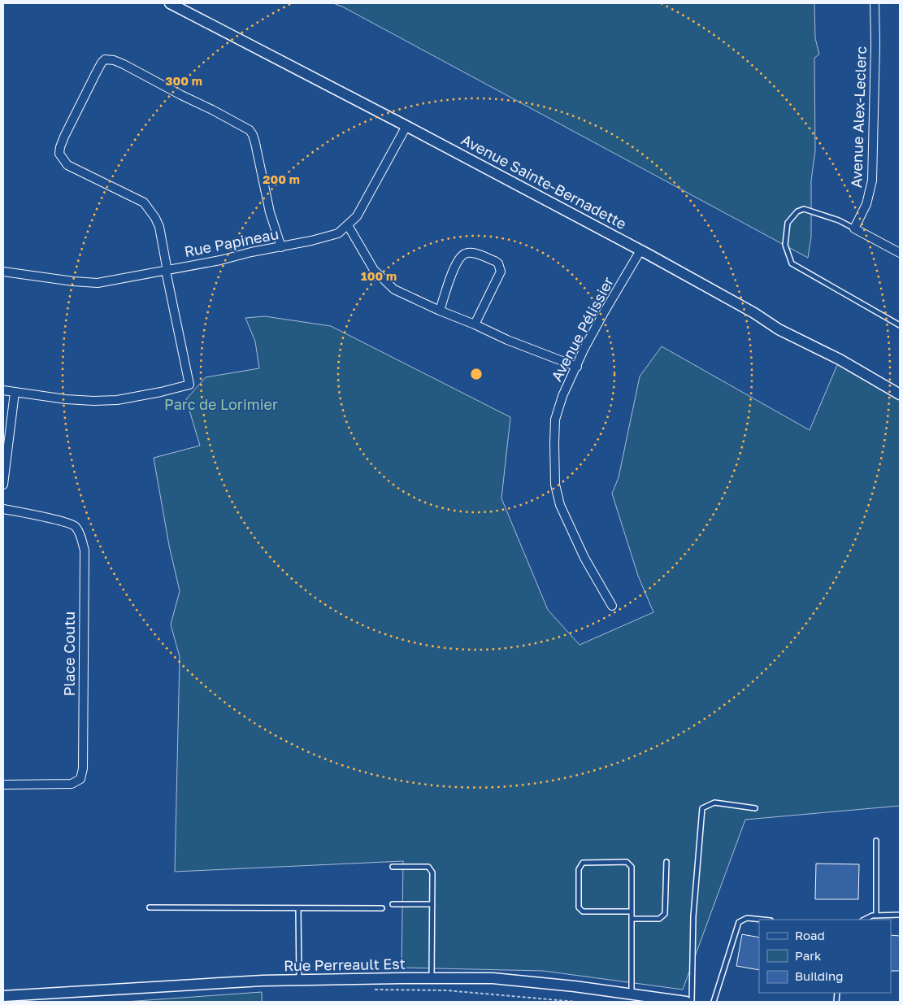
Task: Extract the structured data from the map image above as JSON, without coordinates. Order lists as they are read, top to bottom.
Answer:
{
  "streets": {
    "street": [
      "Avenue Alex-Leclerc",
      "Avenue Sainte-Bernadette",
      "Rue Papineau",
      "Avenue Pélissier",
      "Place Coutu",
      "Rue Perreault Est"
    ]
  },
  "crossings": [
    ["Avenue Sainte-Bernadette", "Rue Papineau"],
    ["Avenue Sainte-Bernadette", "Avenue Pélissier"]
  ],
  "parks": ["Parc de Lorimier"],
  "legend": ["Road", "Park", "Building"],
  "rings": ["300 m", "200 m", "100 m"]
}
